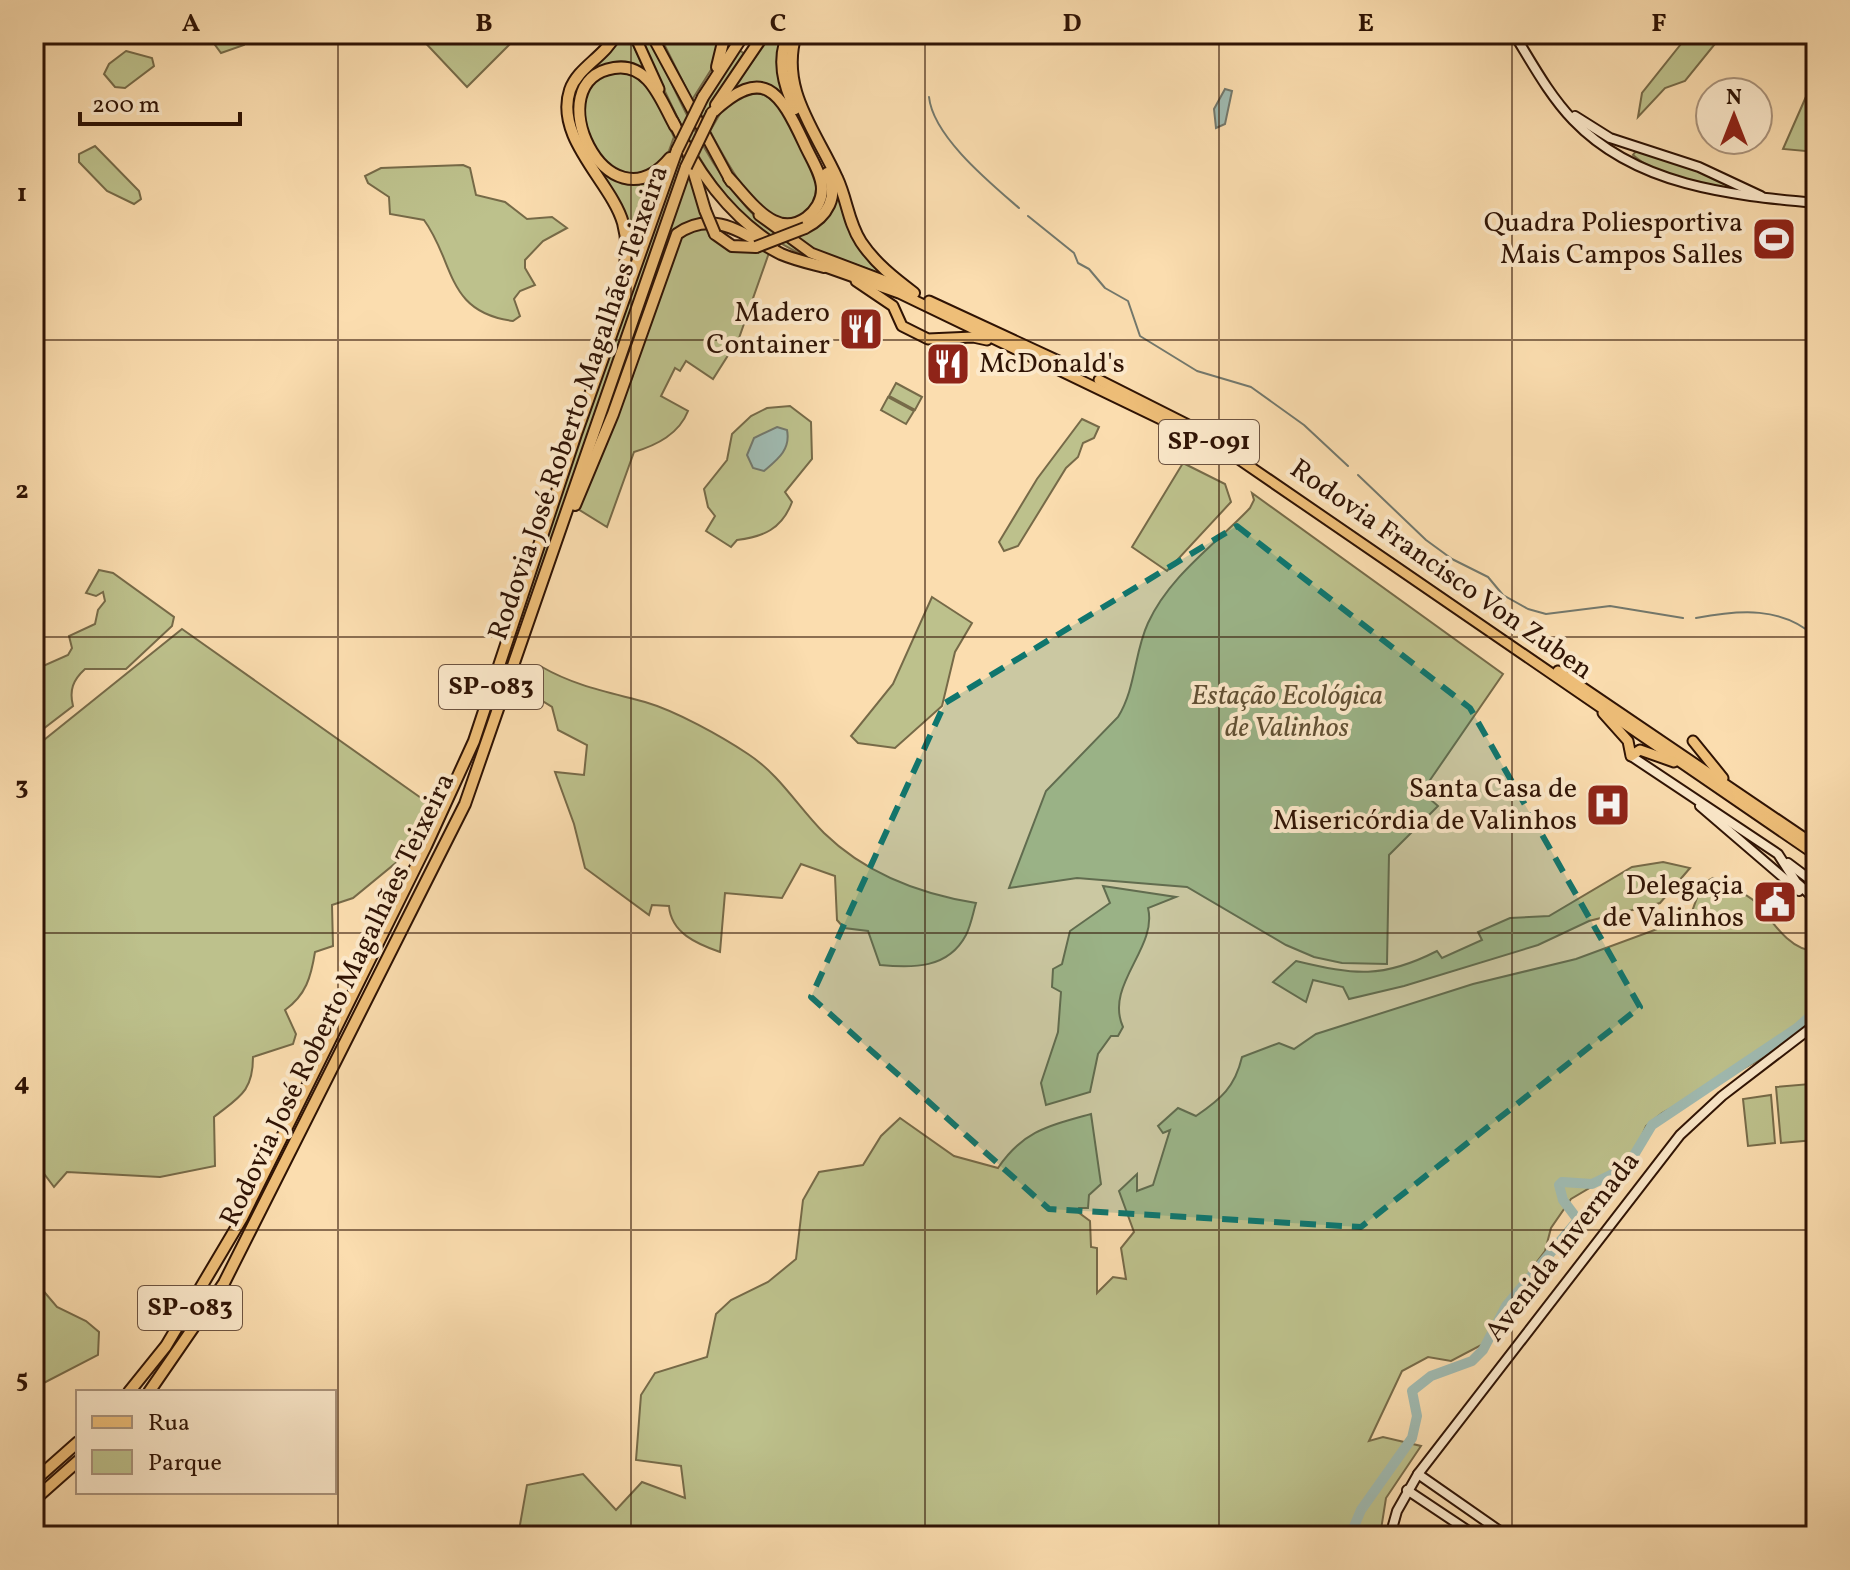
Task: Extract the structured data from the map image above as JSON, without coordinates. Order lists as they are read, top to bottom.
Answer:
{
  "streets": {
    "highway": ["Rodovia José Roberto Magalhães Teixeira", "SP-083"],
    "main road": ["SP-091", "Rodovia Francisco Von Zuben", "Avenida Invernada"]
  },
  "crossings": [
    ["Rodovia José Roberto Magalhães Teixeira", "Rodovia Francisco Von Zuben"]
  ],
  "parks": ["Estação Ecológica de Valinhos"],
  "places": {
    "sports": ["Quadra Poliesportiva Mais Campos Salles"],
    "restaurant": ["Madero Container", "McDonald's"],
    "hospital": ["Santa Casa de Misericórdia de Valinhos"],
    "public building": ["Delegaçia de Valinhos"]
  },
  "legend": ["Rua", "Parque"],
  "scale_bar": "200 m",
  "north": "top",
  "grid": {
    "columns": [
      "A",
      "B",
      "C",
      "D",
      "E",
      "F"
    ],
    "rows": [
      "1",
      "2",
      "3",
      "4",
      "5"
    ]
  }
}
